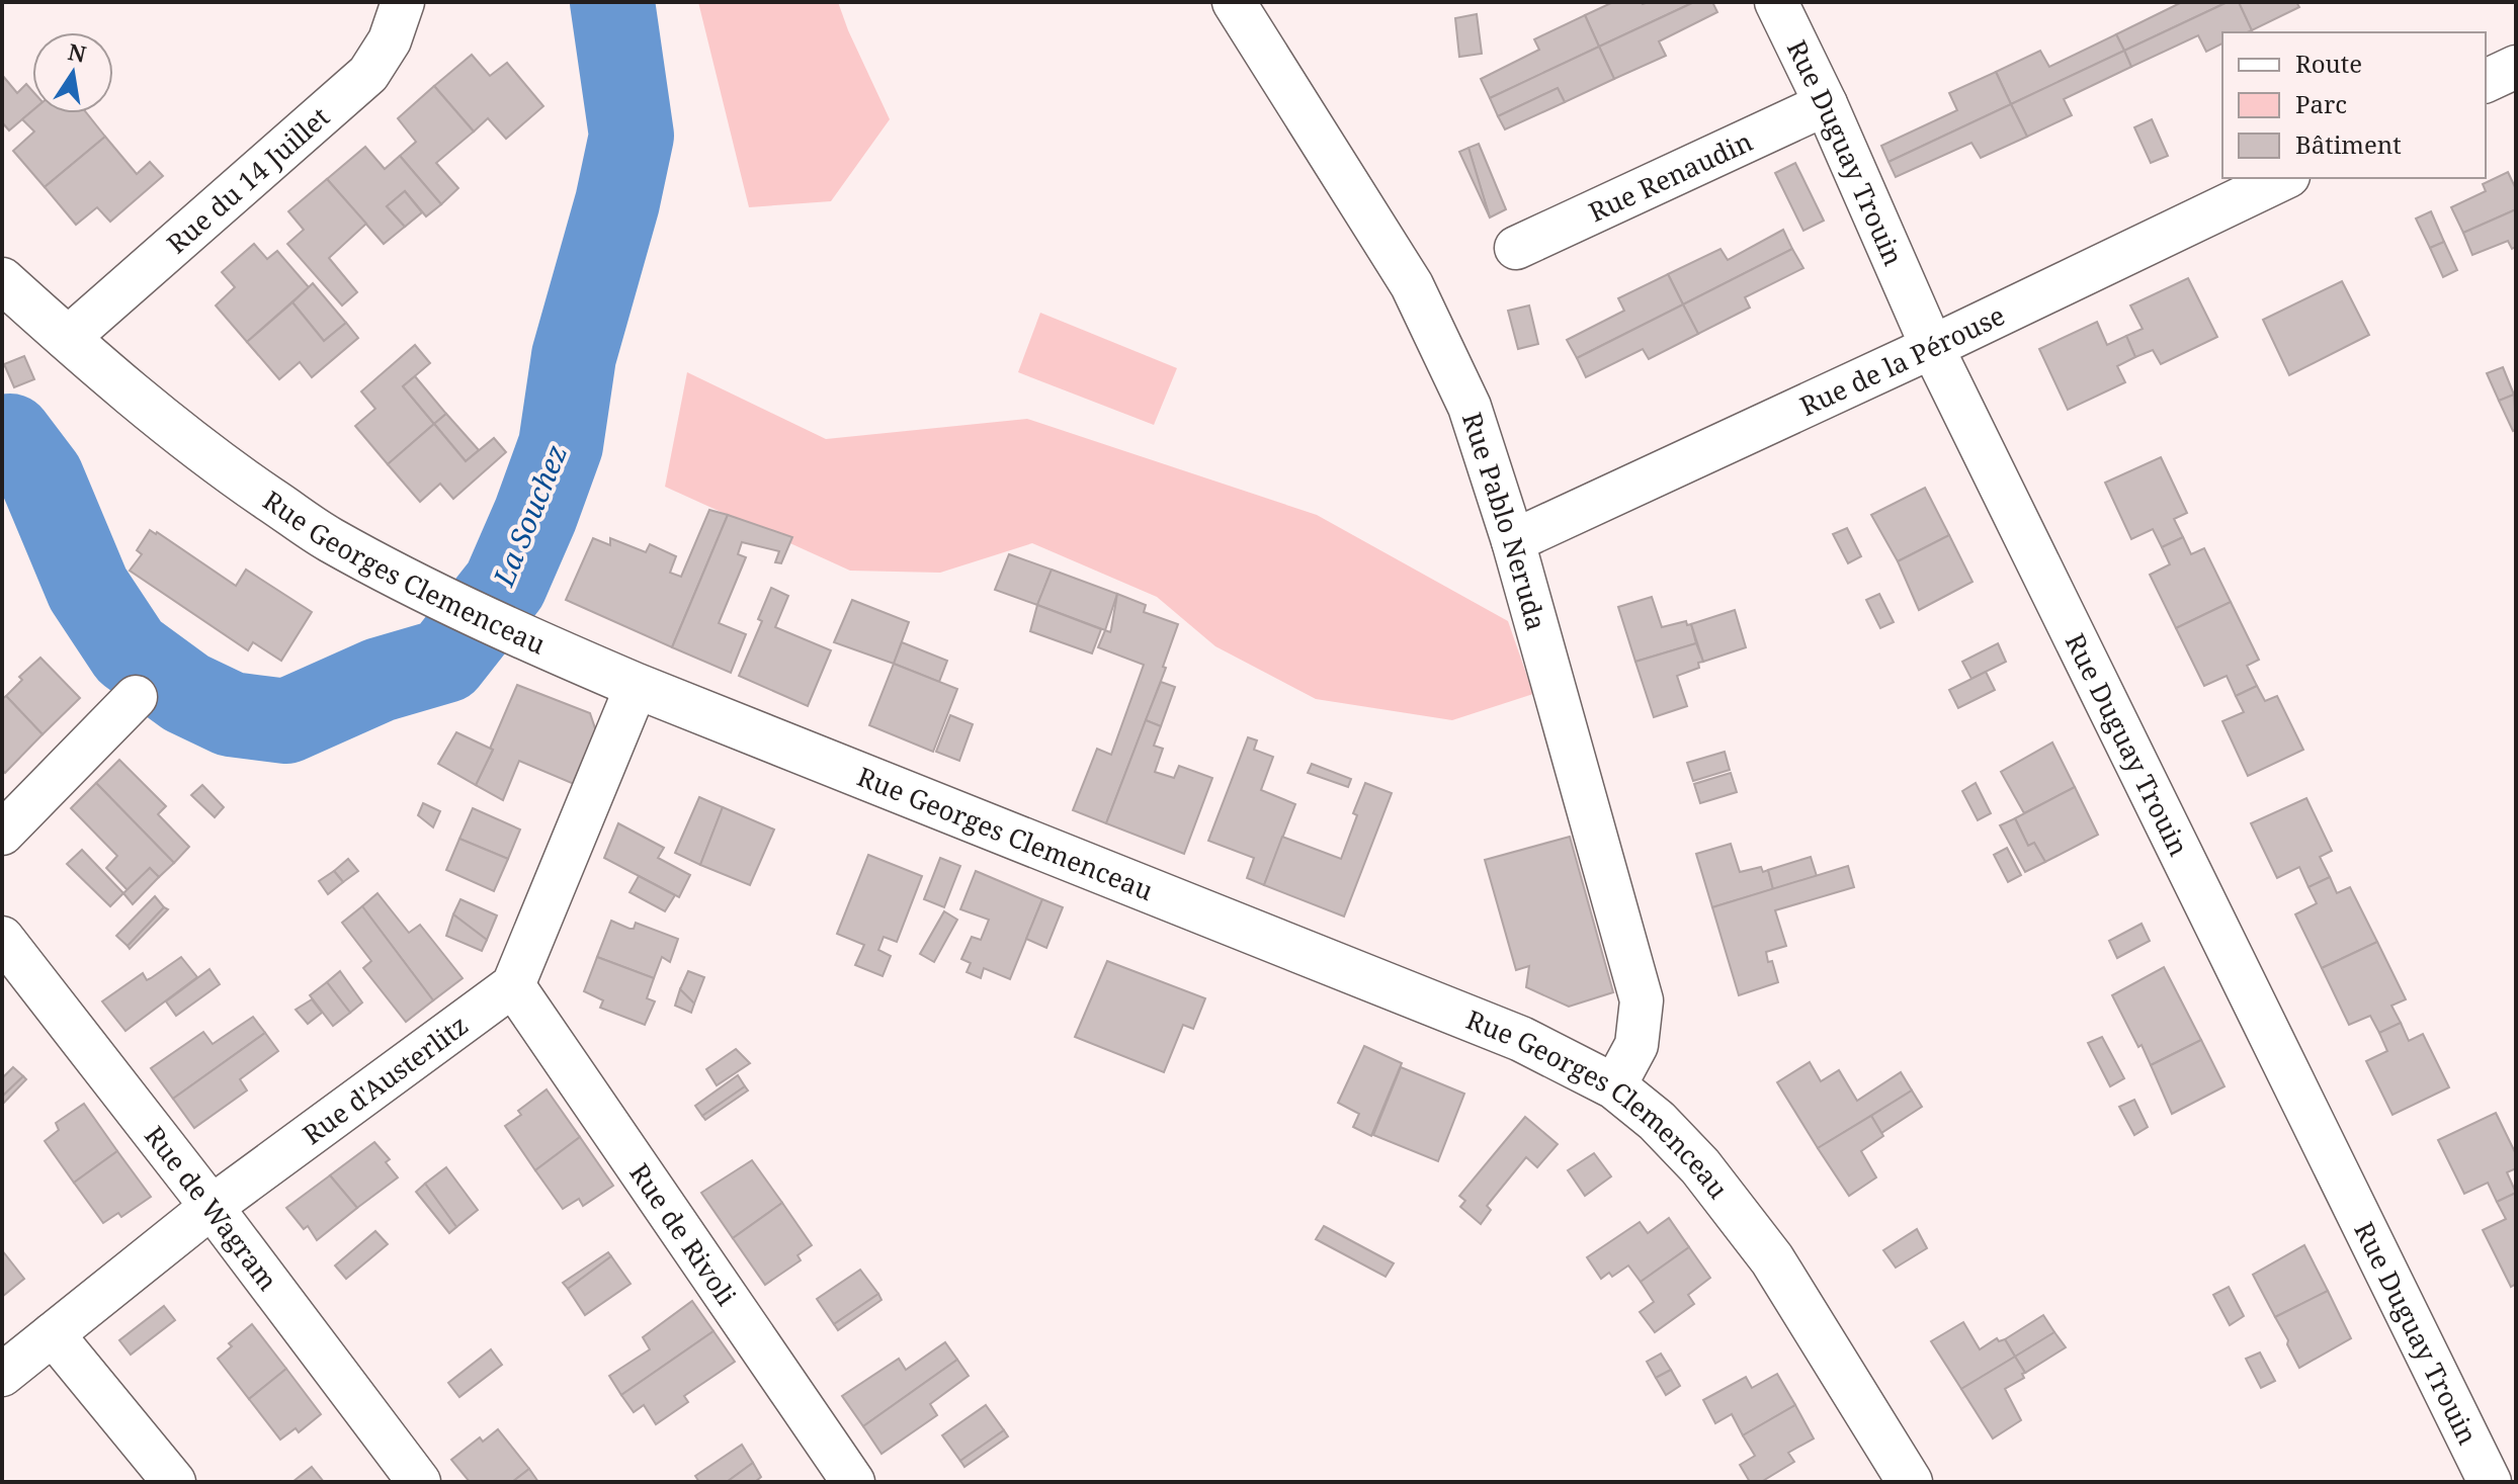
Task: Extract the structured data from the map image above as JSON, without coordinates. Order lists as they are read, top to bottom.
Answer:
{
  "streets": {
    "main road": ["Rue Georges Clemenceau"],
    "street": [
      "Rue Duguay Trouin",
      "Rue Renaudin",
      "Rue du 14 Juillet",
      "Rue de la Pérouse",
      "Rue Pablo Neruda",
      "Rue d'Austerlitz",
      "Rue de Wagram",
      "Rue de Rivoli"
    ]
  },
  "crossings": [
    ["Rue Duguay Trouin", "Rue Renaudin"],
    ["Rue Duguay Trouin", "Rue de la Pérouse"],
    ["Rue du 14 Juillet", "Rue Georges Clemenceau"],
    ["Rue de la Pérouse", "Rue Pablo Neruda"],
    ["Rue Pablo Neruda", "Rue Georges Clemenceau"],
    ["Rue d'Austerlitz", "Rue de Wagram"],
    ["Rue d'Austerlitz", "Rue de Rivoli"]
  ],
  "water": ["La Souchez"],
  "legend": ["Route", "Parc", "Bâtiment"],
  "north": "top"
}
